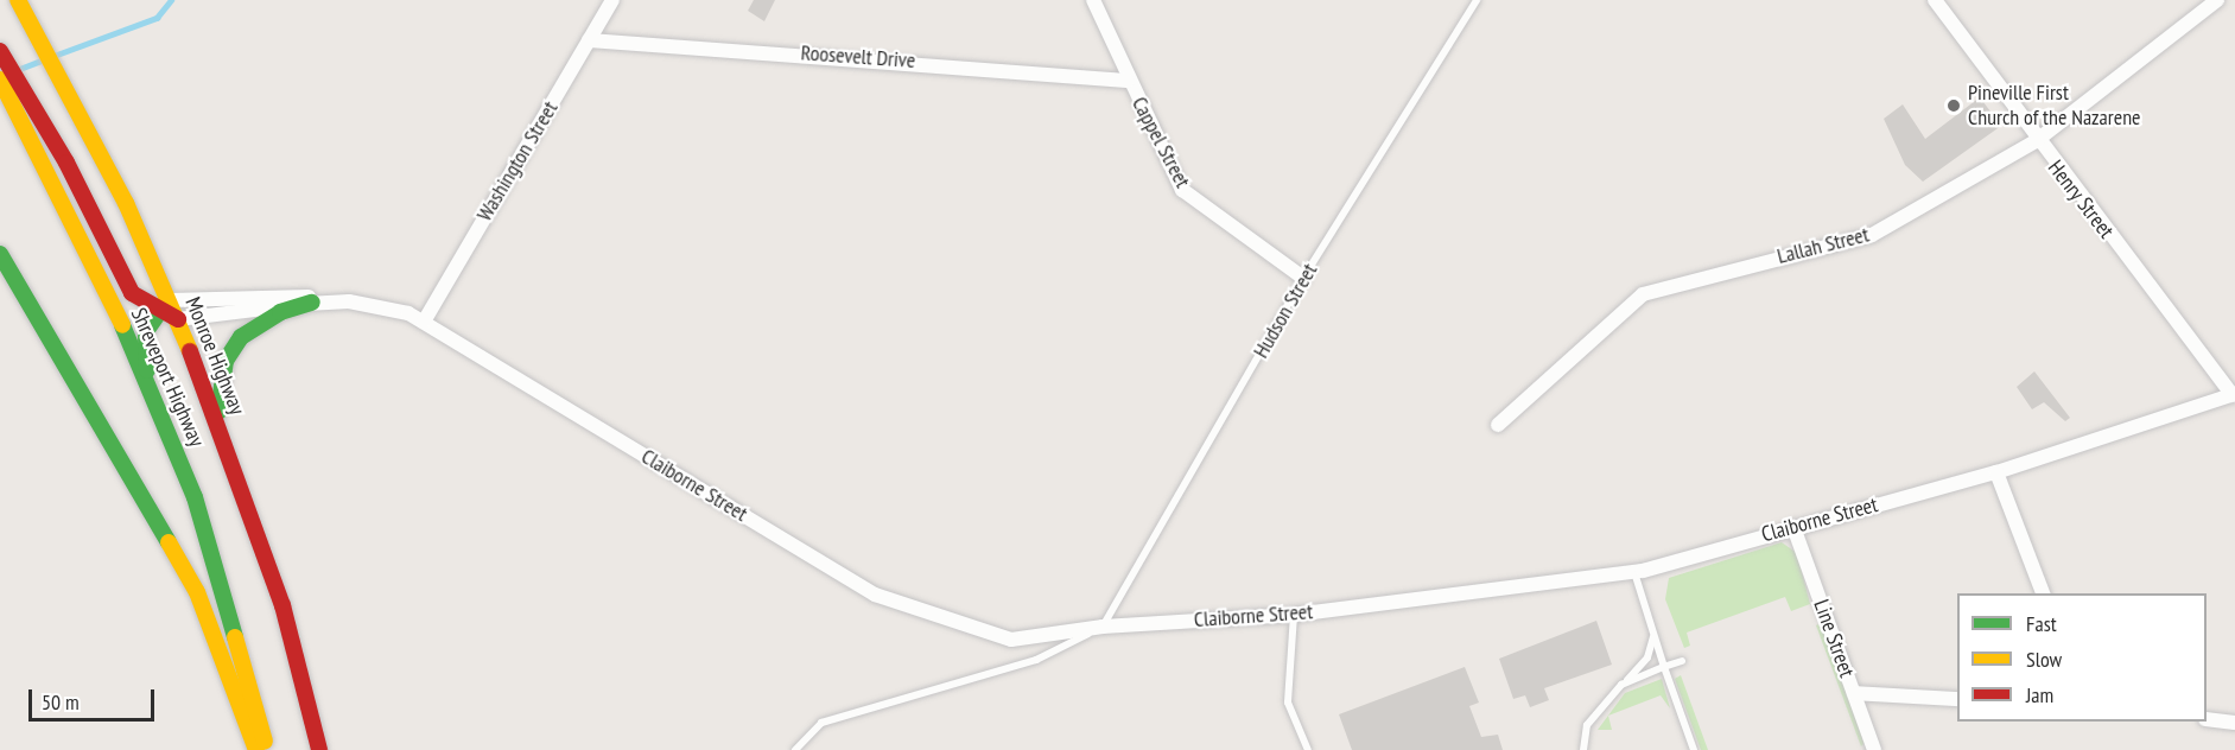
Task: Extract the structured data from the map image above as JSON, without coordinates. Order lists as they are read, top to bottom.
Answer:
{
  "streets": {
    "main road": ["Monroe Highway", "Shreveport Highway"],
    "street": [
      "Roosevelt Drive",
      "Cappel Street",
      "Washington Street",
      "Henry Street",
      "Lallah Street",
      "Claiborne Street",
      "Line Street"
    ],
    "lane": ["Hudson Street"]
  },
  "crossings": [
    ["Roosevelt Drive", "Cappel Street"],
    ["Roosevelt Drive", "Washington Street"],
    ["Cappel Street", "Hudson Street"],
    ["Washington Street", "Claiborne Street"],
    ["Henry Street", "Lallah Street"],
    ["Henry Street", "Claiborne Street"],
    ["Hudson Street", "Claiborne Street"],
    ["Monroe Highway", "Claiborne Street"],
    ["Claiborne Street", "Line Street"]
  ],
  "places": ["Pineville First Church of the Nazarene"],
  "legend": ["Fast", "Slow", "Jam"],
  "scale_bar": "50 m"
}
